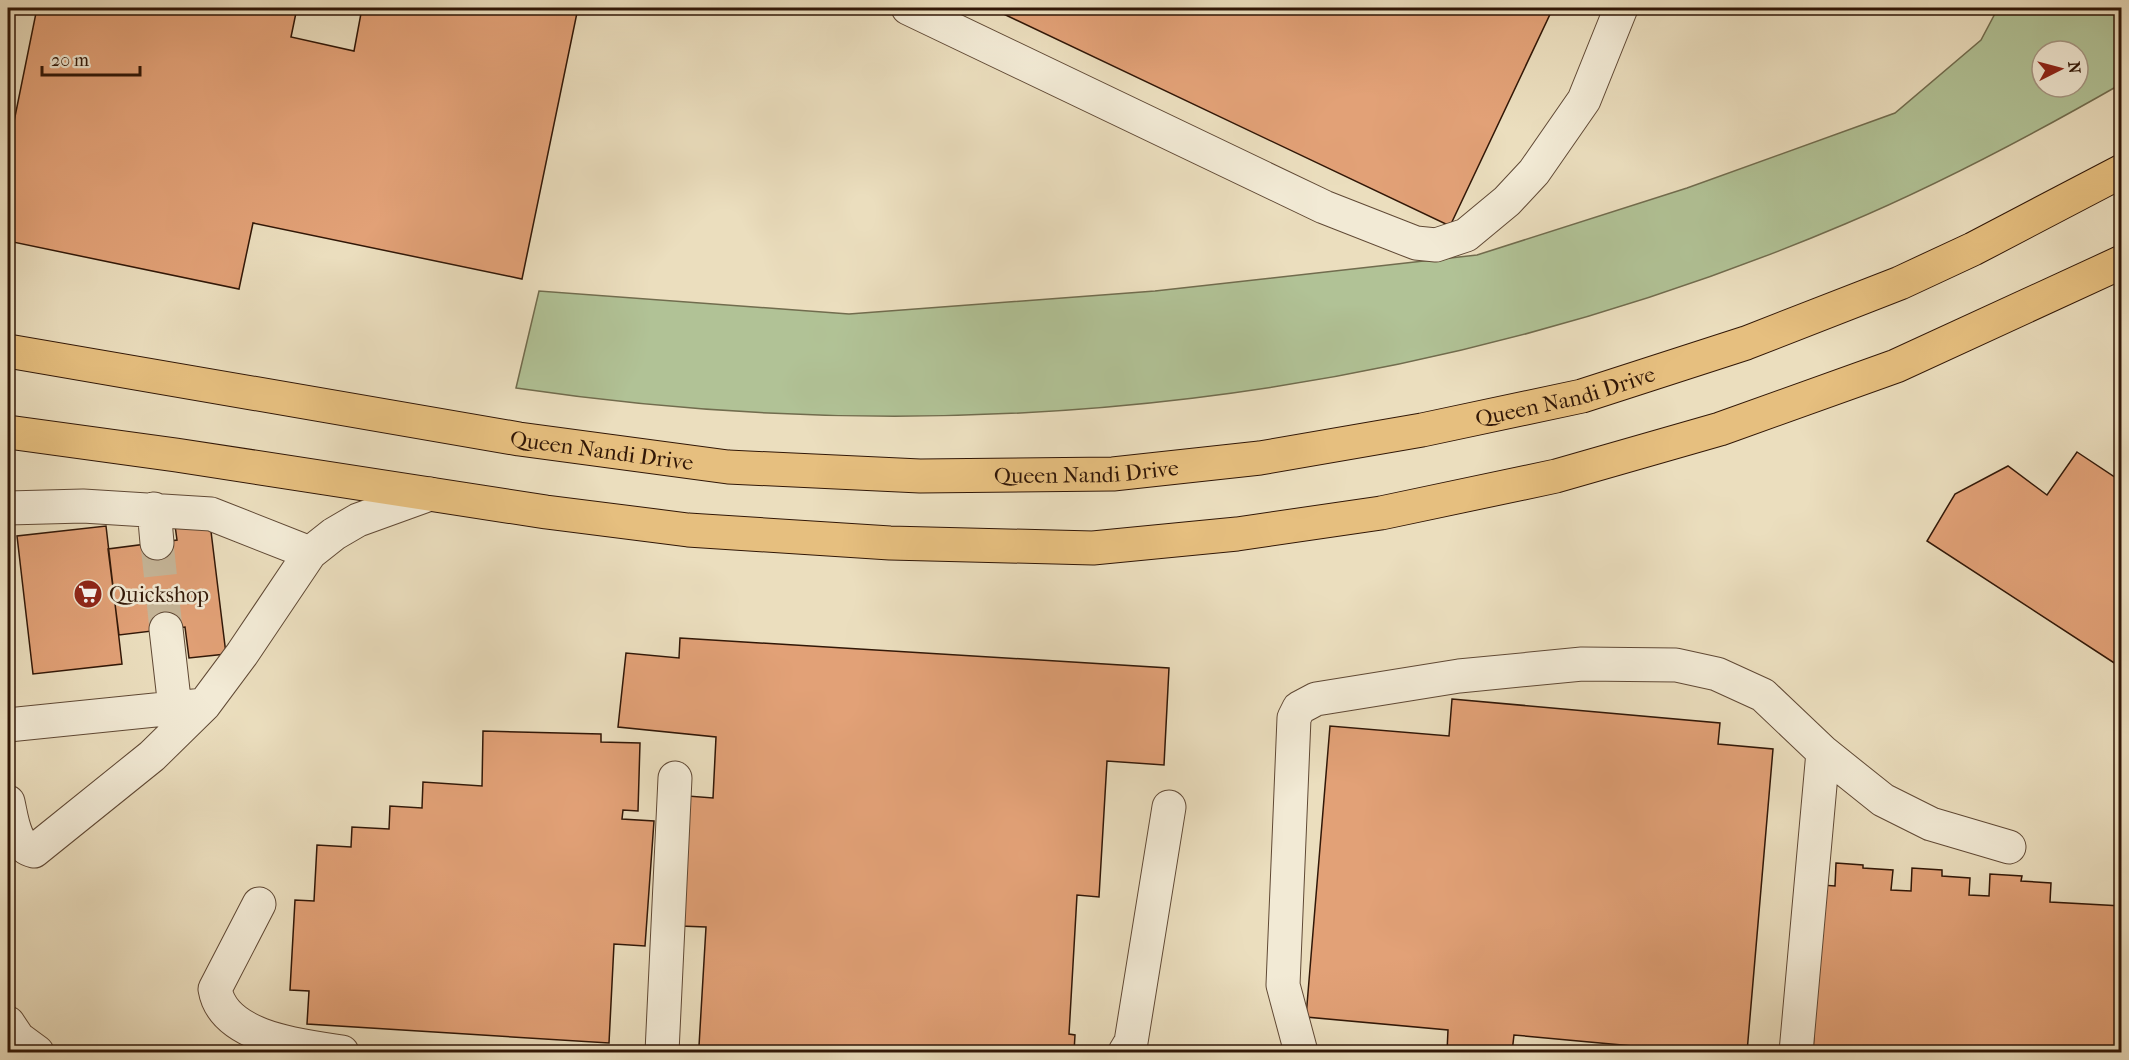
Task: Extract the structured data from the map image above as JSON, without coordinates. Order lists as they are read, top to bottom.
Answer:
{
  "streets": {
    "main road": ["Queen Nandi Drive"]
  },
  "places": {
    "supermarket": ["Quickshop"]
  },
  "scale_bar": "20 m",
  "north": "right"
}
